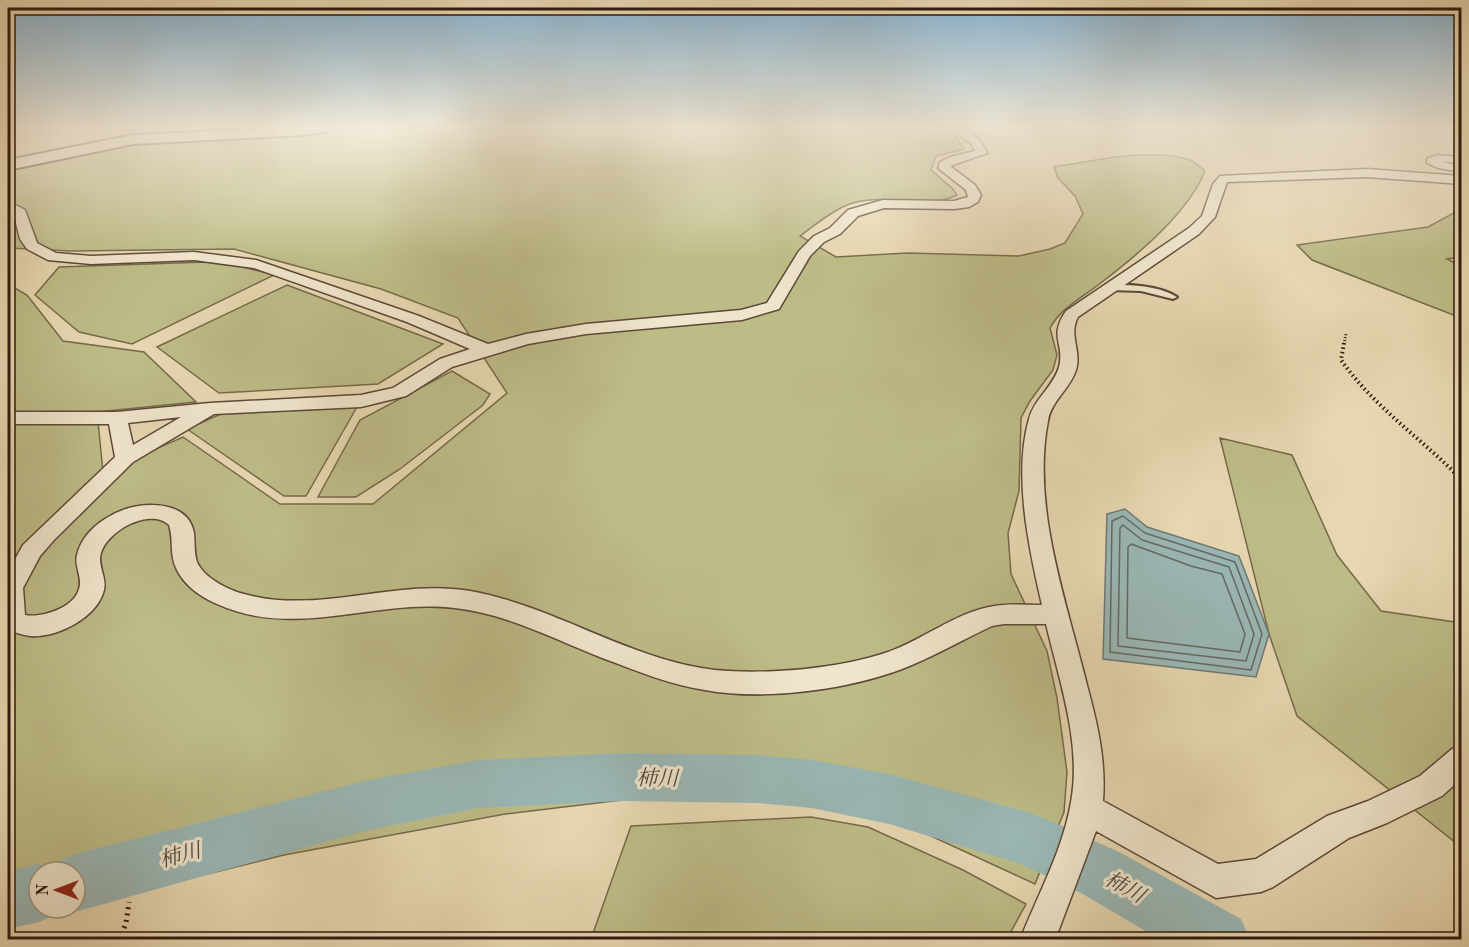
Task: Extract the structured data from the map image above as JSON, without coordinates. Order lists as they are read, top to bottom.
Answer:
{
  "water": ["柿川"],
  "north": "left"
}
